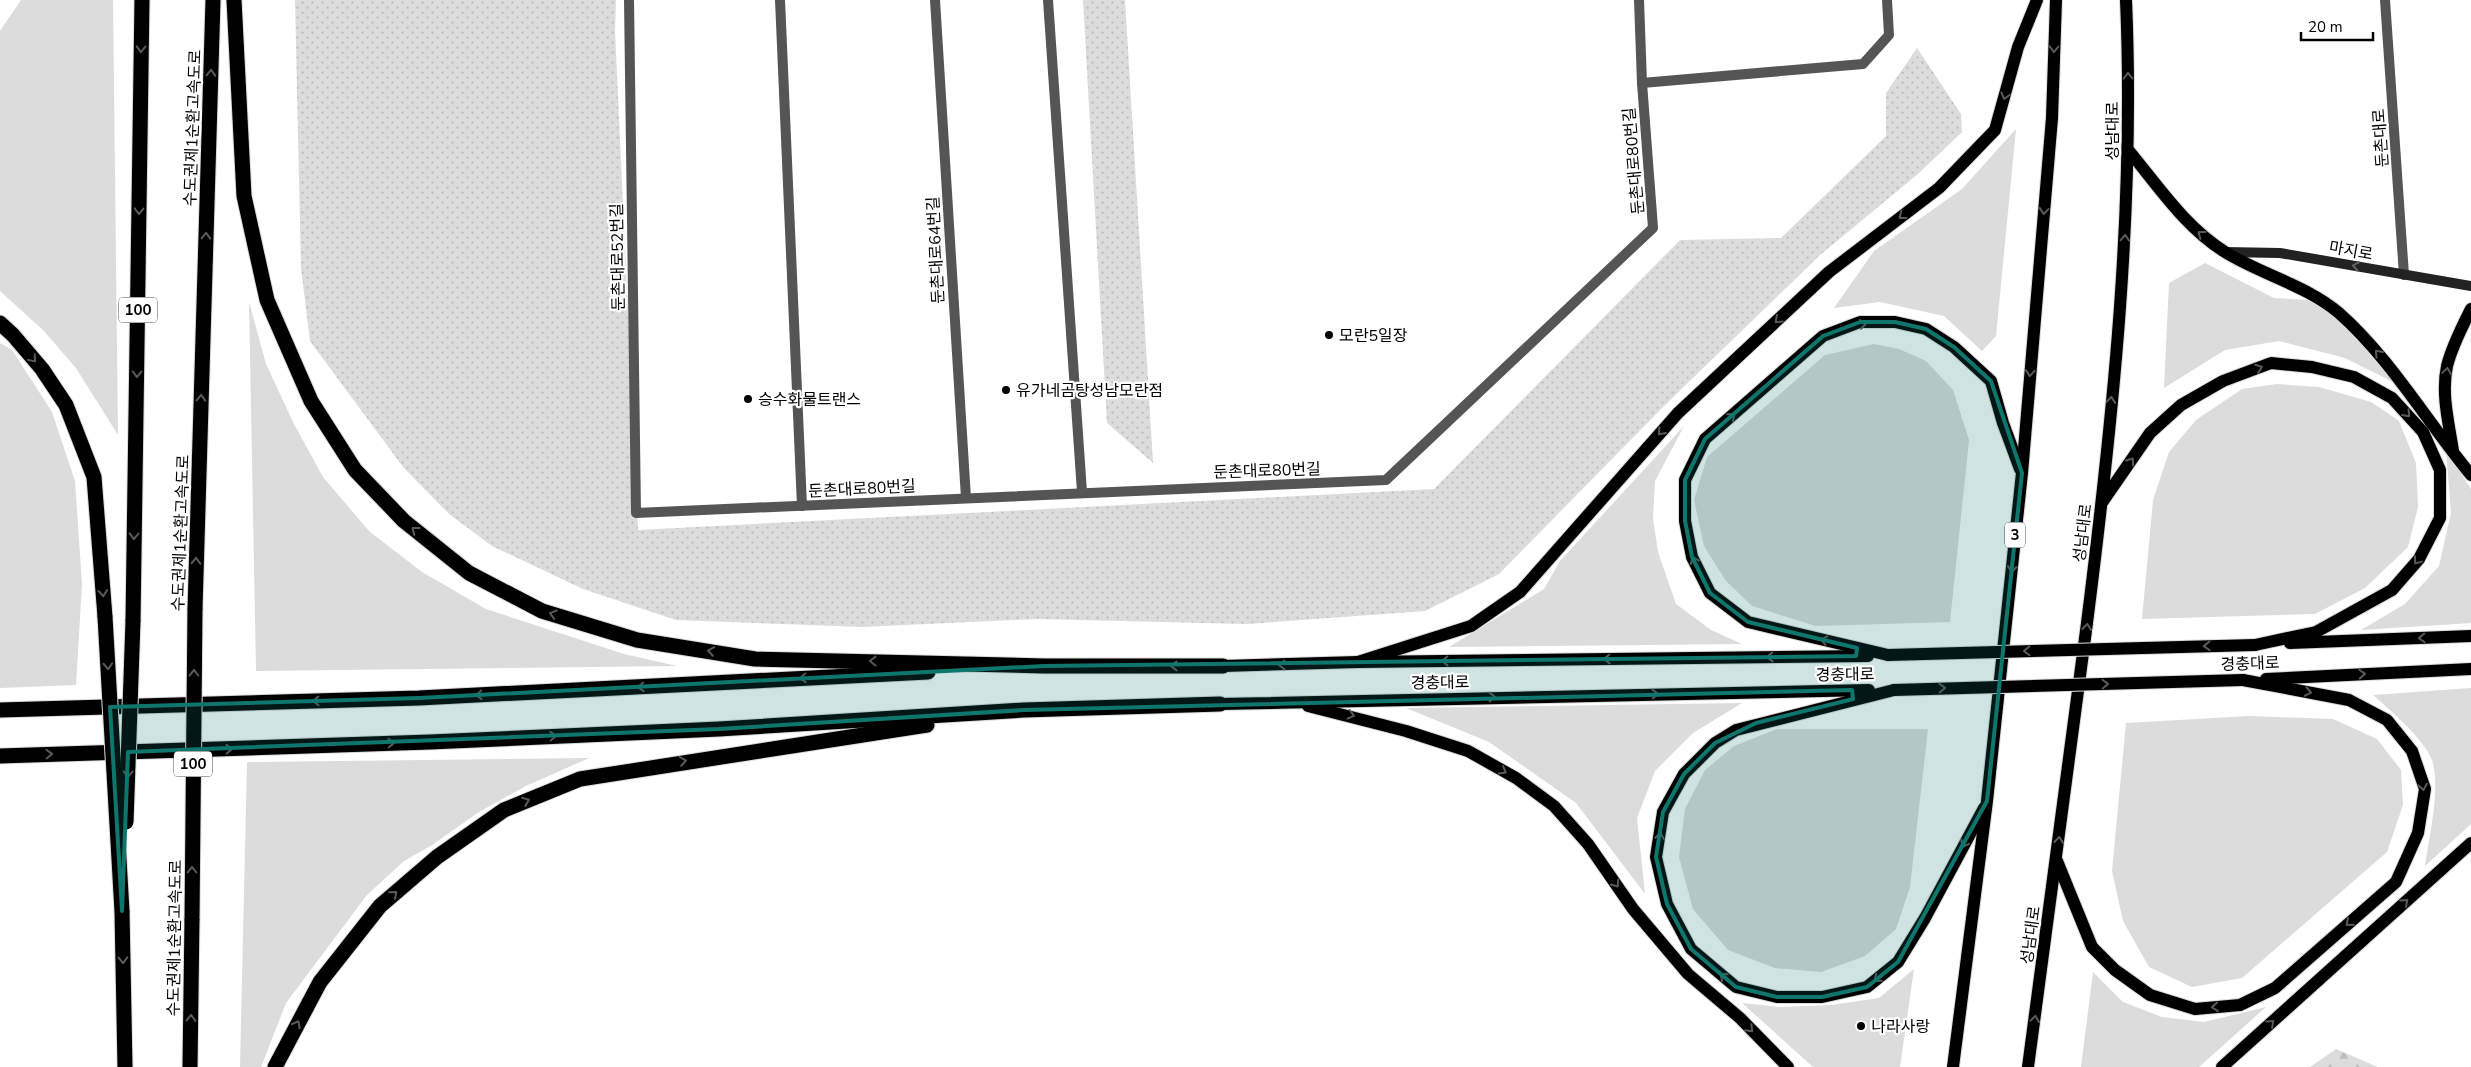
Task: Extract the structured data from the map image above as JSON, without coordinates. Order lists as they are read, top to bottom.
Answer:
{
  "streets": {
    "highway": ["수도권제1순환고속도로", "100"],
    "main road": ["성남대로", "3", "경충대로"],
    "street": [
      "둔촌대로",
      "둔촌대로80번길",
      "둔촌대로64번길",
      "마지로",
      "둔촌대로52번길"
    ]
  },
  "crossings": [
    ["둔촌대로", "마지로"],
    ["둔촌대로80번길", "둔촌대로64번길"],
    ["둔촌대로80번길", "둔촌대로52번길"]
  ],
  "one_way": ["마지로"],
  "places": [
    "모란5일장",
    "유가네곰탕성남모란점",
    "승수화물트랜스",
    "나라사랑"
  ],
  "scale_bar": "20 m"
}
